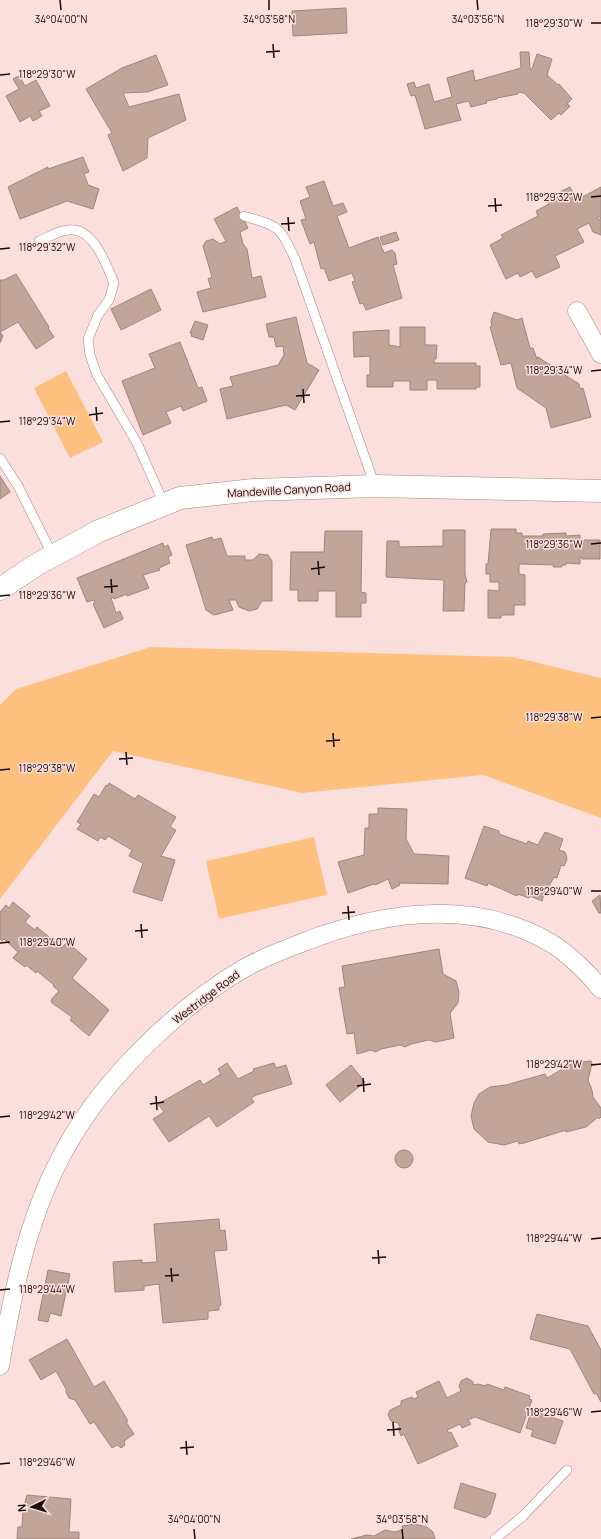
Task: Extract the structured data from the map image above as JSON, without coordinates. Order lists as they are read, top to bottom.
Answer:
{
  "streets": {
    "street": ["Mandeville Canyon Road", "Westridge Road"]
  },
  "north": "left",
  "coordinates": [
    "34°04'00\"N",
    "34°03'58\"N",
    "34°03'56\"N",
    "118°29'30\"W",
    "118°29'32\"W",
    "118°29'34\"W",
    "118°29'36\"W",
    "118°29'38\"W",
    "118°29'40\"W",
    "118°29'42\"W",
    "118°29'44\"W",
    "118°29'46\"W"
  ]
}
